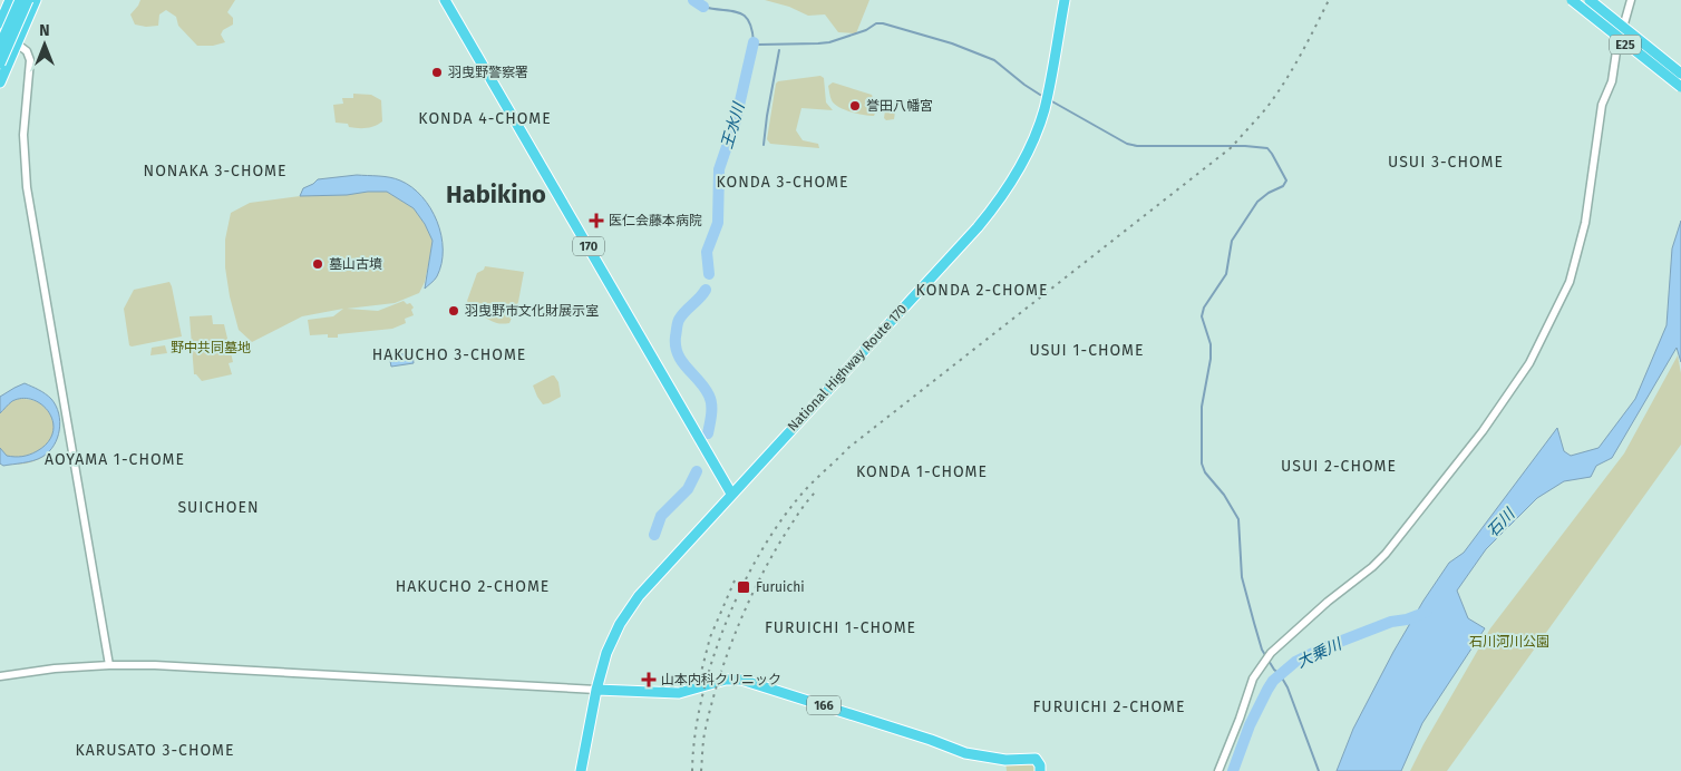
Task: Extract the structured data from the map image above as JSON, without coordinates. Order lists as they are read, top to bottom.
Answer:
{
  "streets": {
    "highway": [
      "E25",
      "170",
      "National Highway Route 170",
      "166"
    ]
  },
  "crossings": [
    ["170", "National Highway Route 170"],
    ["National Highway Route 170", "166"]
  ],
  "districts": [
    "KONDA 4-CHOME",
    "USUI 3-CHOME",
    "NONAKA 3-CHOME",
    "KONDA 3-CHOME",
    "Habikino",
    "KONDA 2-CHOME",
    "USUI 1-CHOME",
    "HAKUCHO 3-CHOME",
    "AOYAMA 1-CHOME",
    "USUI 2-CHOME",
    "KONDA 1-CHOME",
    "SUICHOEN",
    "HAKUCHO 2-CHOME",
    "FURUICHI 1-CHOME",
    "FURUICHI 2-CHOME",
    "KARUSATO 3-CHOME"
  ],
  "water": ["王水川", "石川", "大乗川"],
  "parks": ["野中共同墓地", "石川河川公園"],
  "places": {
    "other": [
      "羽曳野警察署",
      "誉田八幡宮",
      "墓山古墳",
      "羽曳野市文化財展示室"
    ],
    "health": ["医仁会藤本病院", "山本内科クリニック"],
    "transit": ["Furuichi"]
  },
  "north": "top"
}
